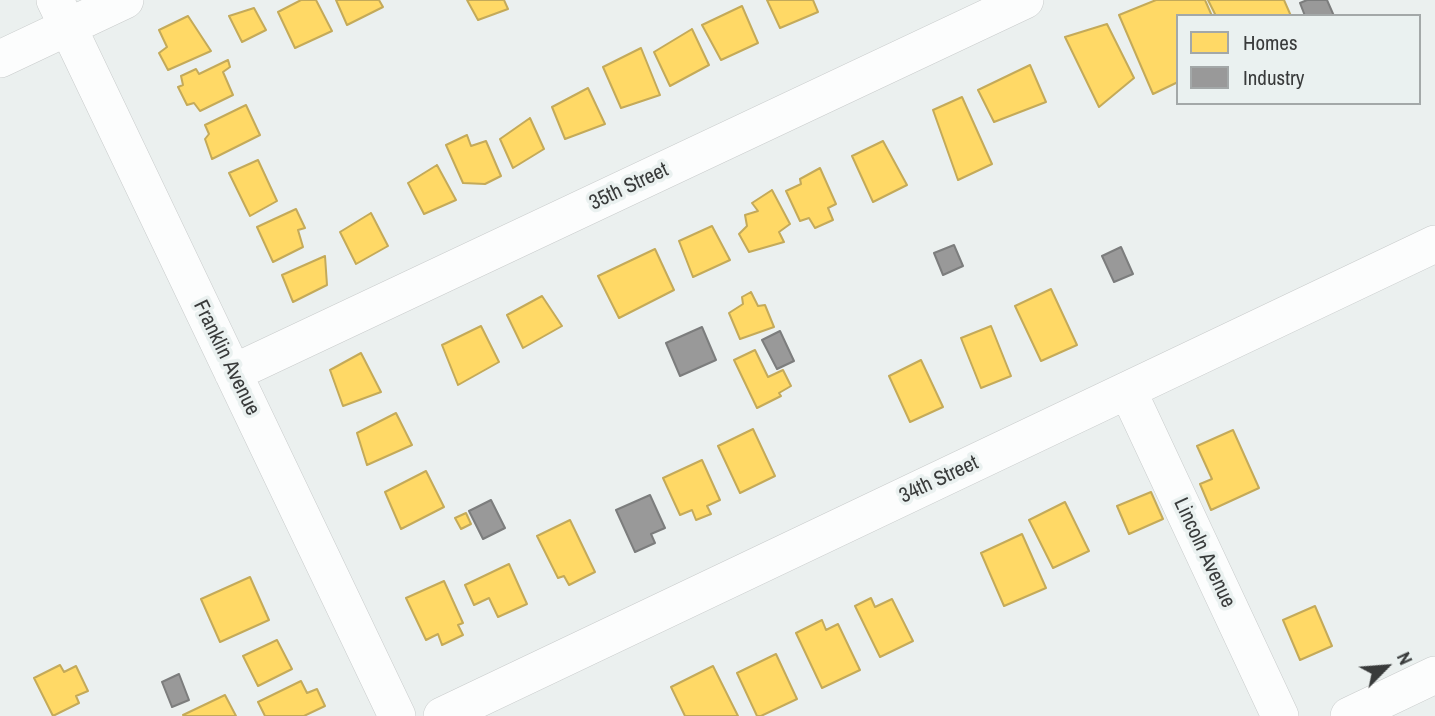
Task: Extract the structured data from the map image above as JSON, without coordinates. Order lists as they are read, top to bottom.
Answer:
{
  "streets": {
    "street": [
      "35th Street",
      "Franklin Avenue",
      "34th Street",
      "Lincoln Avenue"
    ]
  },
  "crossings": [
    ["35th Street", "Franklin Avenue"],
    ["34th Street", "Lincoln Avenue"]
  ],
  "legend": ["Homes", "Industry"],
  "north": "top right"
}
